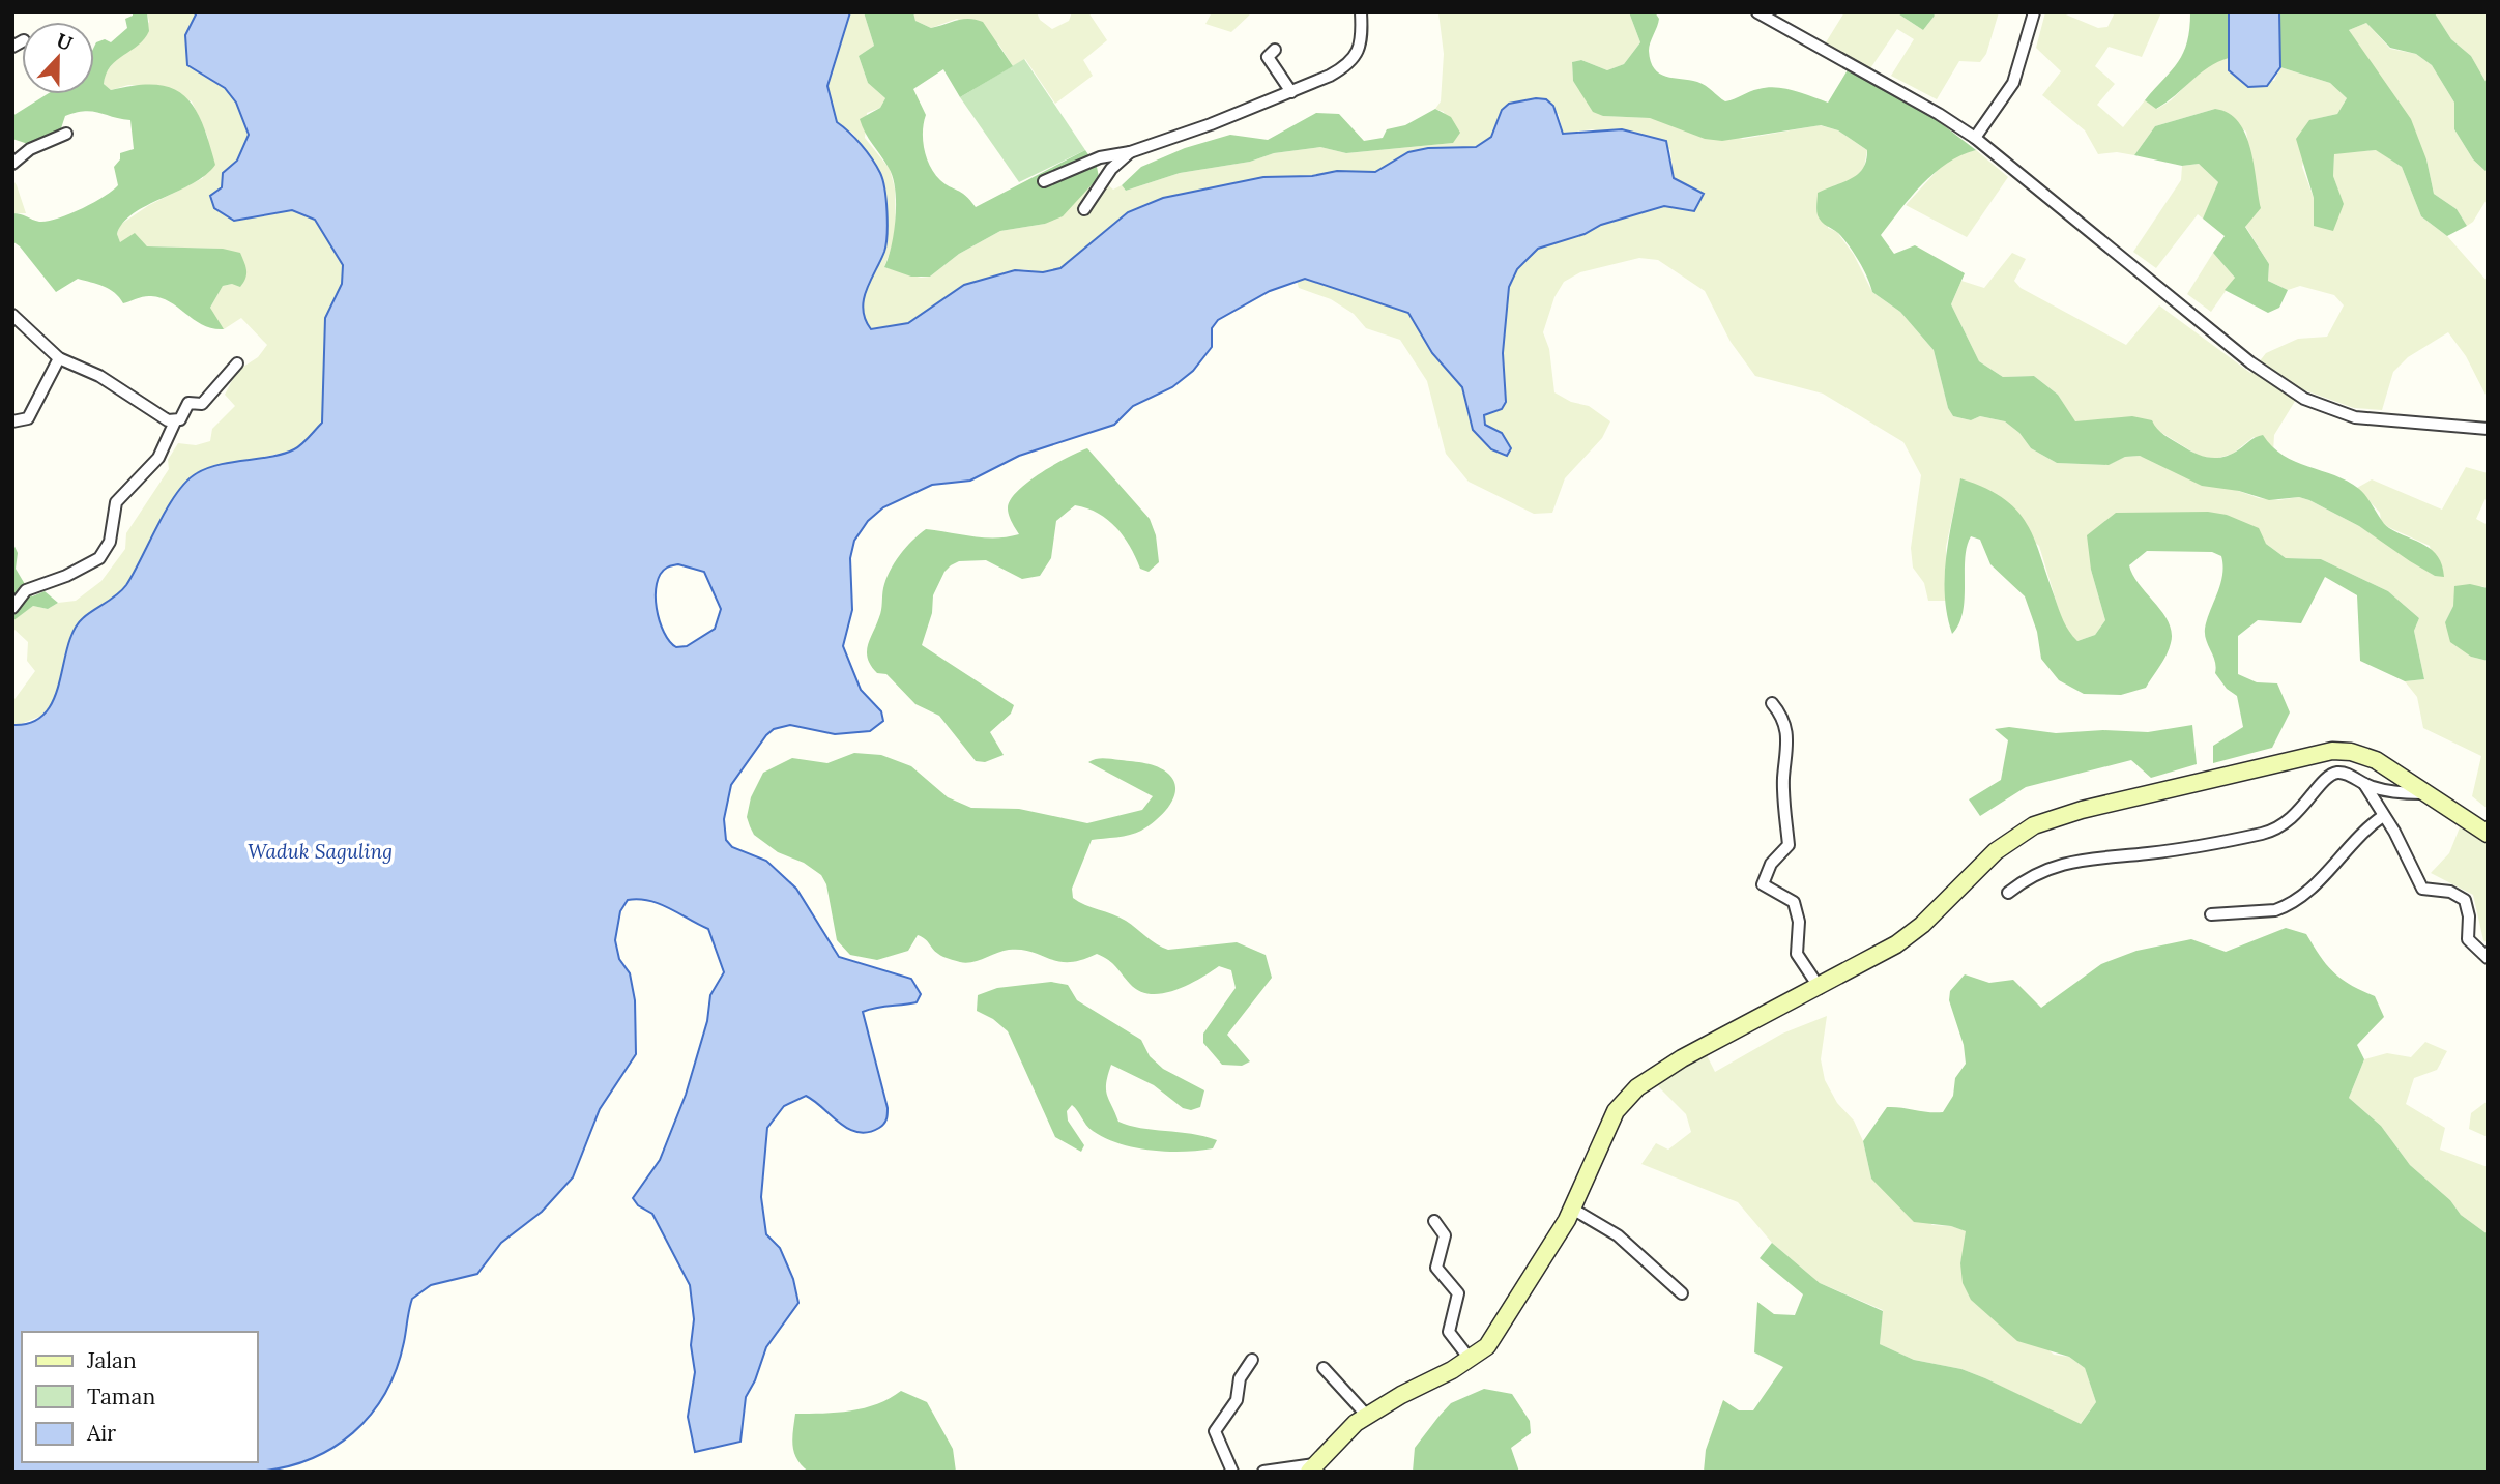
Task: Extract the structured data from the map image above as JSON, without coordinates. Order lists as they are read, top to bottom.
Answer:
{
  "water": ["Waduk Saguling"],
  "legend": ["Jalan", "Taman", "Air"],
  "north": "top"
}
